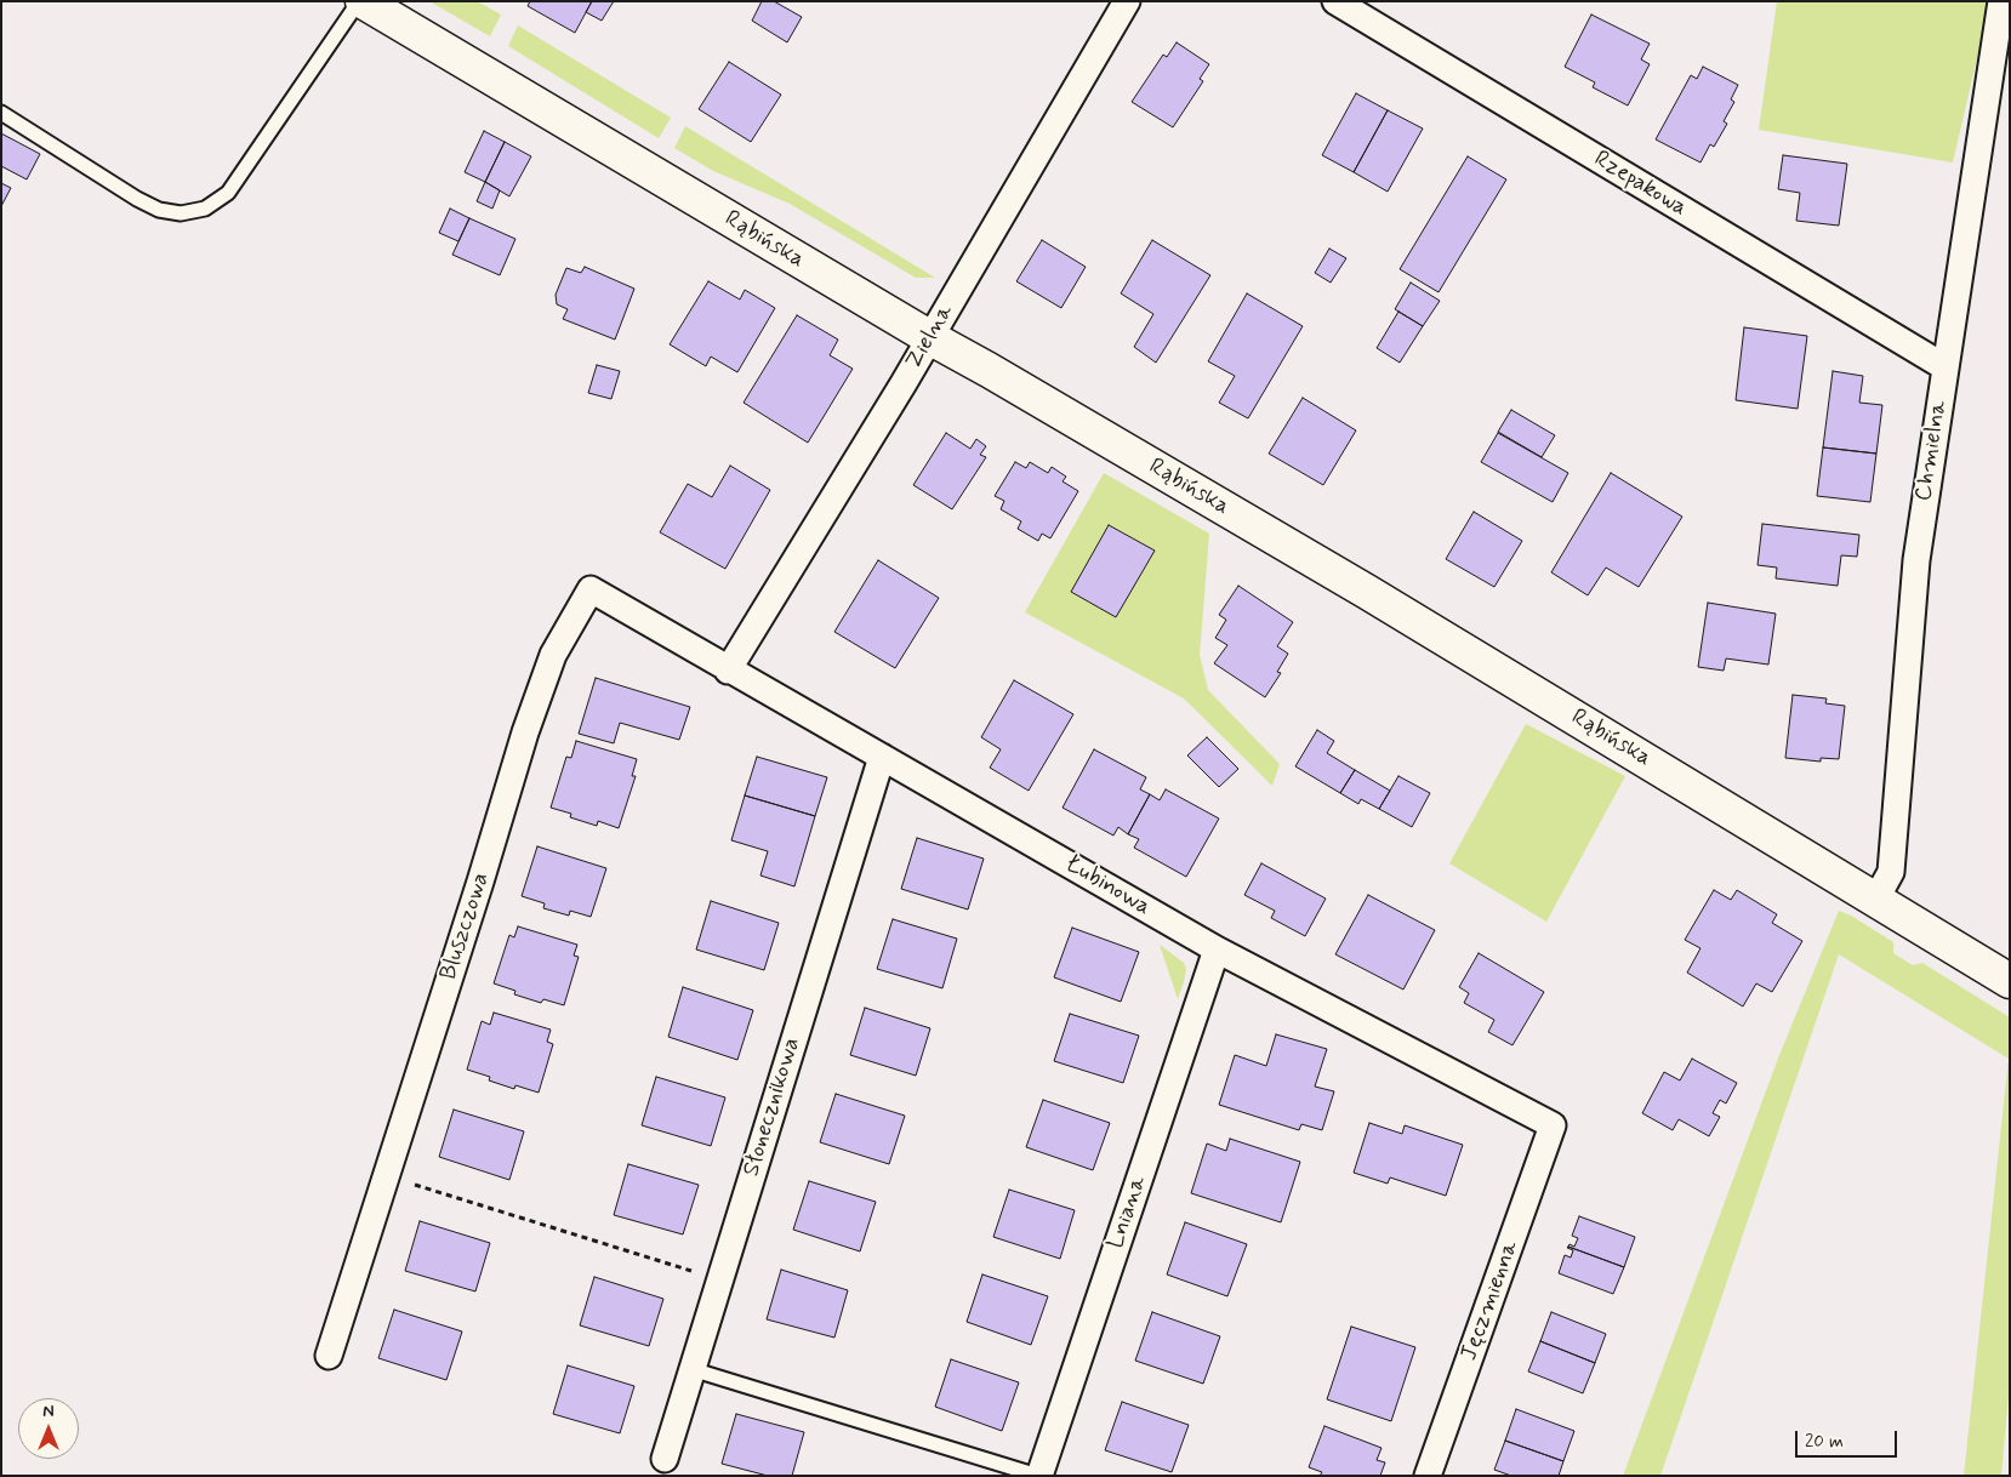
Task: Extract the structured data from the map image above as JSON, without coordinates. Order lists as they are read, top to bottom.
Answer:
{
  "streets": {
    "street": [
      "Rzepakowa",
      "Rąbińska",
      "Zielna",
      "Chmielna",
      "Łubinowa",
      "Bluszczowa",
      "Słonecznikowa",
      "Lniana",
      "Jęczmienna"
    ]
  },
  "crossings": [
    ["Rzepakowa", "Chmielna"],
    ["Rąbińska", "Zielna"],
    ["Rąbińska", "Chmielna"],
    ["Zielna", "Łubinowa"],
    ["Łubinowa", "Bluszczowa"],
    ["Łubinowa", "Słonecznikowa"],
    ["Łubinowa", "Lniana"],
    ["Łubinowa", "Jęczmienna"]
  ],
  "scale_bar": "20 m",
  "north": "top"
}
